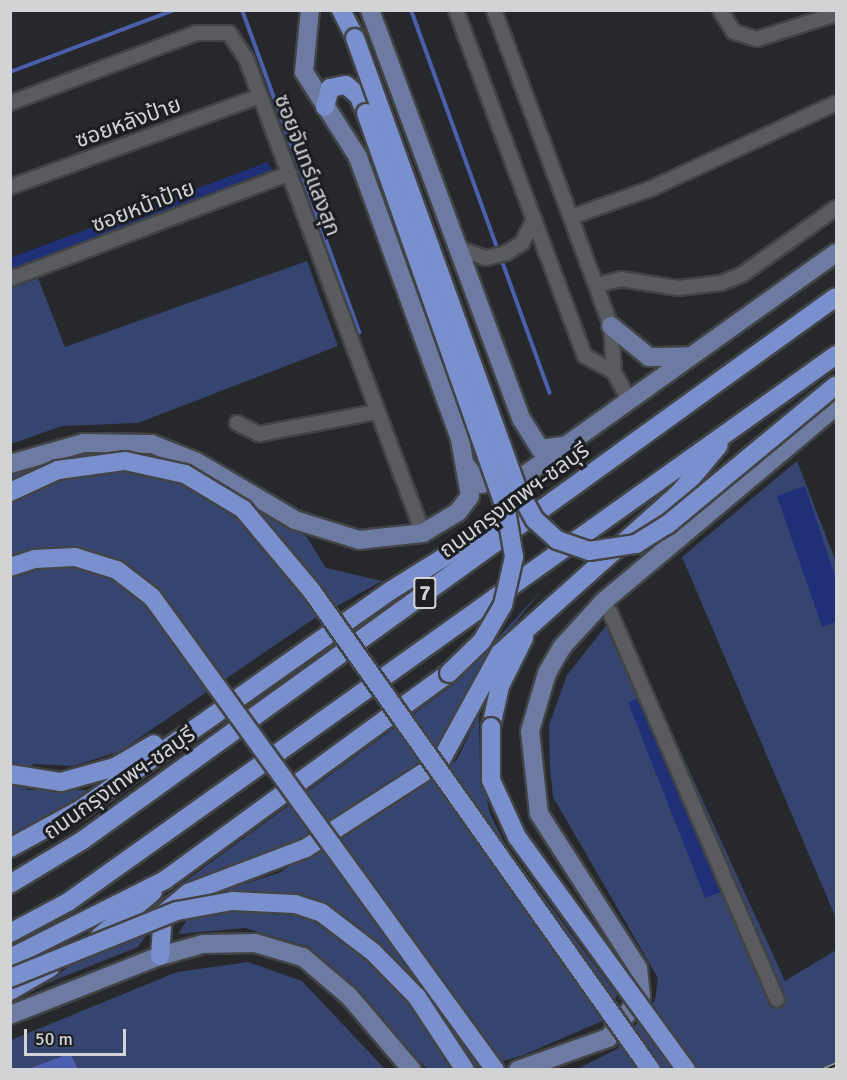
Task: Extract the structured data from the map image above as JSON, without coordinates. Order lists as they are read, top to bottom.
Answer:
{
  "streets": {
    "highway": ["ถนนกรุงเทพฯ-ชลบุรี", "7"],
    "street": ["ซอยหลังป้าย", "ซอยจันทร์แสงสุก", "ซอยหน้าป้าย"]
  },
  "crossings": [
    ["ซอยหลังป้าย", "ซอยจันทร์แสงสุก"],
    ["ซอยจันทร์แสงสุก", "ซอยหน้าป้าย"]
  ],
  "scale_bar": "50 m"
}
